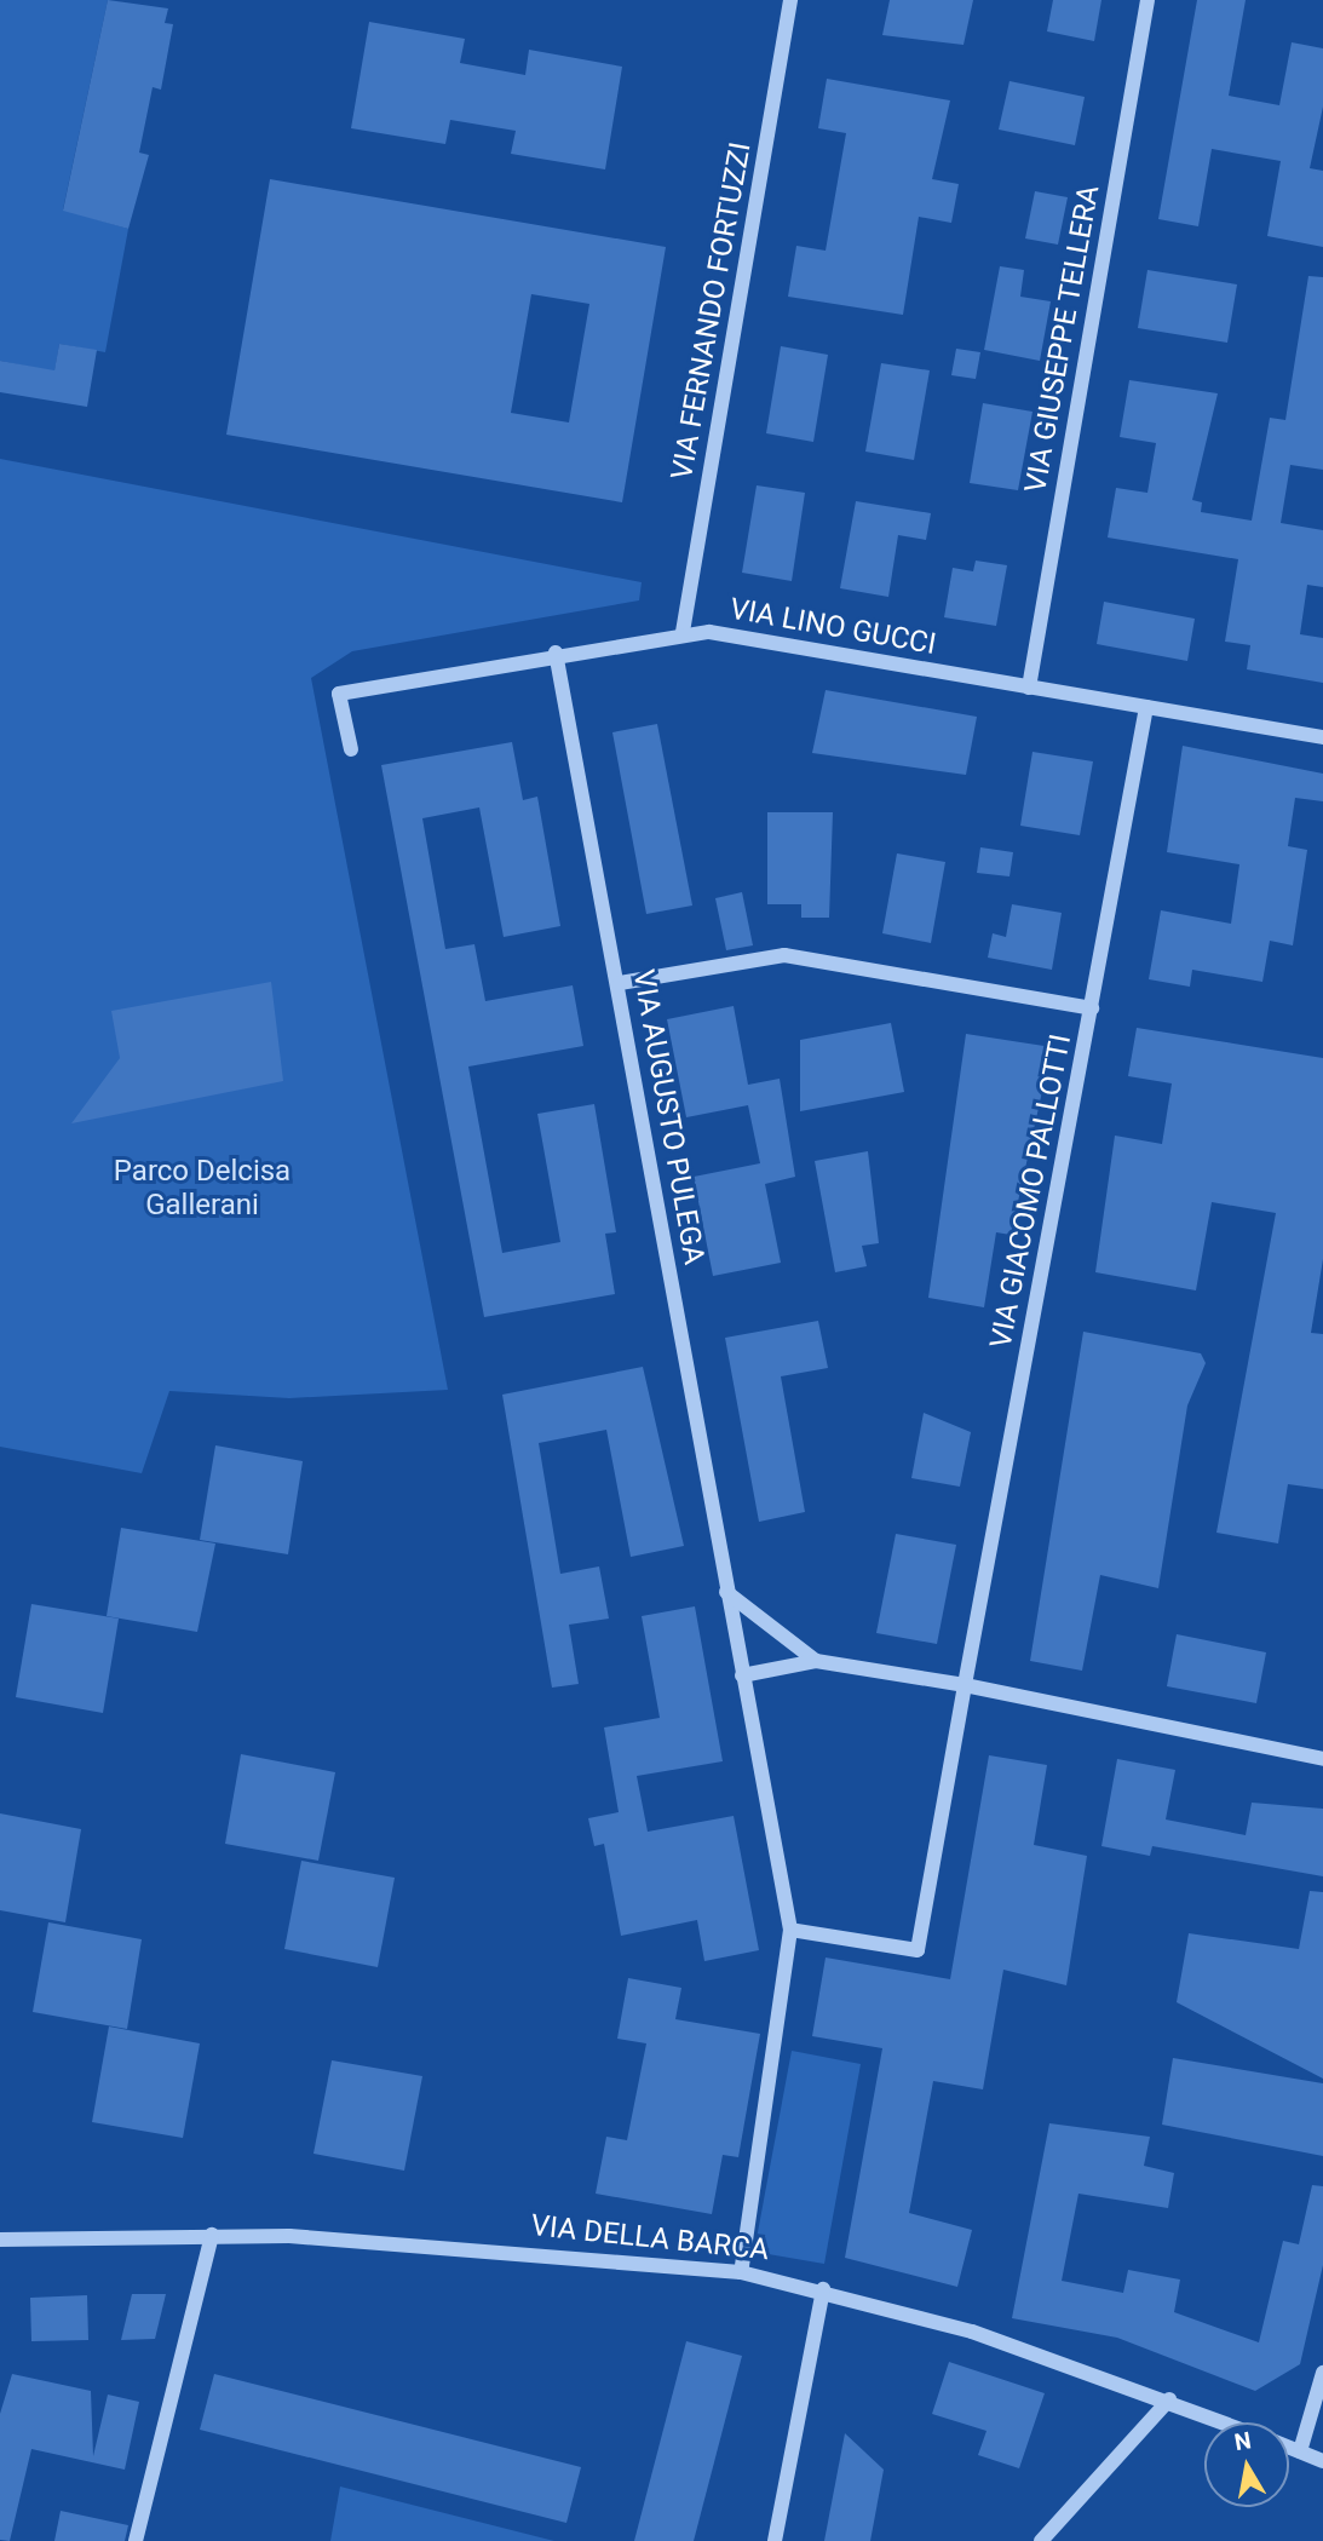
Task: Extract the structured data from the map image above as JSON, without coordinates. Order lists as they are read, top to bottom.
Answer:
{
  "streets": {
    "street": [
      "VIA FERNANDO FORTUZZI",
      "VIA GIUSEPPE TELLERA",
      "VIA LINO GUCCI",
      "VIA AUGUSTO PULEGA",
      "VIA GIACOMO PALLOTTI",
      "VIA DELLA BARCA"
    ]
  },
  "crossings": [
    ["VIA FERNANDO FORTUZZI", "VIA LINO GUCCI"],
    ["VIA GIUSEPPE TELLERA", "VIA LINO GUCCI"],
    ["VIA LINO GUCCI", "VIA AUGUSTO PULEGA"],
    ["VIA LINO GUCCI", "VIA GIACOMO PALLOTTI"],
    ["VIA AUGUSTO PULEGA", "VIA GIACOMO PALLOTTI"],
    ["VIA AUGUSTO PULEGA", "VIA DELLA BARCA"]
  ],
  "parks": ["Parco Delcisa Gallerani"],
  "north": "top"
}
